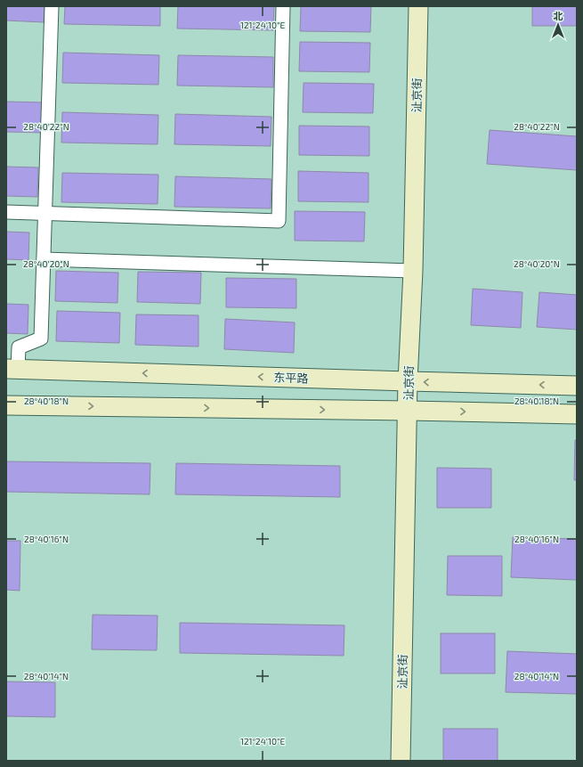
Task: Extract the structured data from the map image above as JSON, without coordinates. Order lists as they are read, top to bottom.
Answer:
{
  "streets": {
    "main road": ["沚京街", "东平路"]
  },
  "crossings": [
    ["沚京街", "东平路"]
  ],
  "north": "top",
  "coordinates": [
    "121°24'10\"E",
    "28°40'22\"N",
    "28°40'20\"N",
    "28°40'18\"N",
    "28°40'16\"N",
    "28°40'14\"N"
  ]
}
